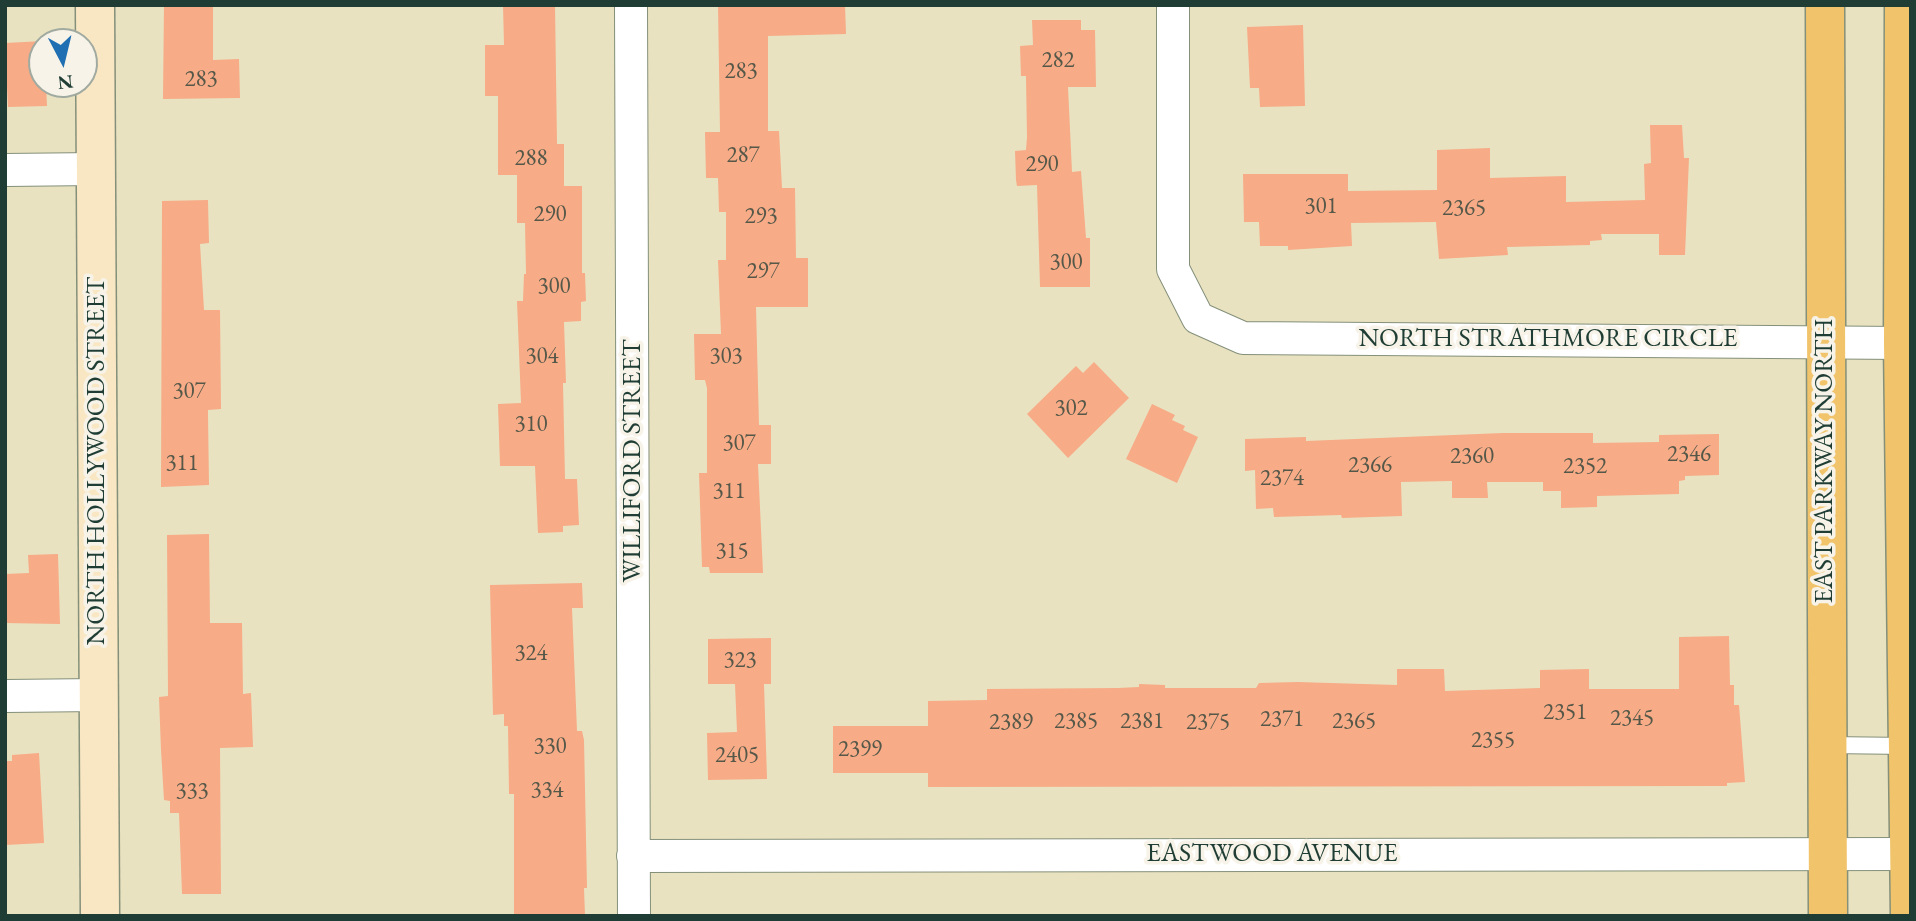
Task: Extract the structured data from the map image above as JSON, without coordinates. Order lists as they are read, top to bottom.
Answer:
{
  "streets": {
    "main road": ["NORTH HOLLYWOOD STREET", "EAST PARKWAY NORTH"],
    "street": ["NORTH STRATHMORE CIRCLE", "WILLIFORD STREET", "EASTWOOD AVENUE"]
  },
  "crossings": [
    ["NORTH STRATHMORE CIRCLE", "EAST PARKWAY NORTH"],
    ["WILLIFORD STREET", "EASTWOOD AVENUE"],
    ["EAST PARKWAY NORTH", "EASTWOOD AVENUE"]
  ],
  "house_numbers": [
    "282",
    "283",
    "283",
    "287",
    "288",
    "290",
    "301",
    "2365",
    "290",
    "293",
    "300",
    "297",
    "300",
    "304",
    "303",
    "307",
    "302",
    "310",
    "307",
    "2346",
    "2360",
    "311",
    "2366",
    "2352",
    "2374",
    "311",
    "315",
    "324",
    "323",
    "2351",
    "2345",
    "2371",
    "2385",
    "2381",
    "2365",
    "2389",
    "2375",
    "2355",
    "330",
    "2399",
    "2405",
    "334",
    "333"
  ],
  "north": "bottom"
}
